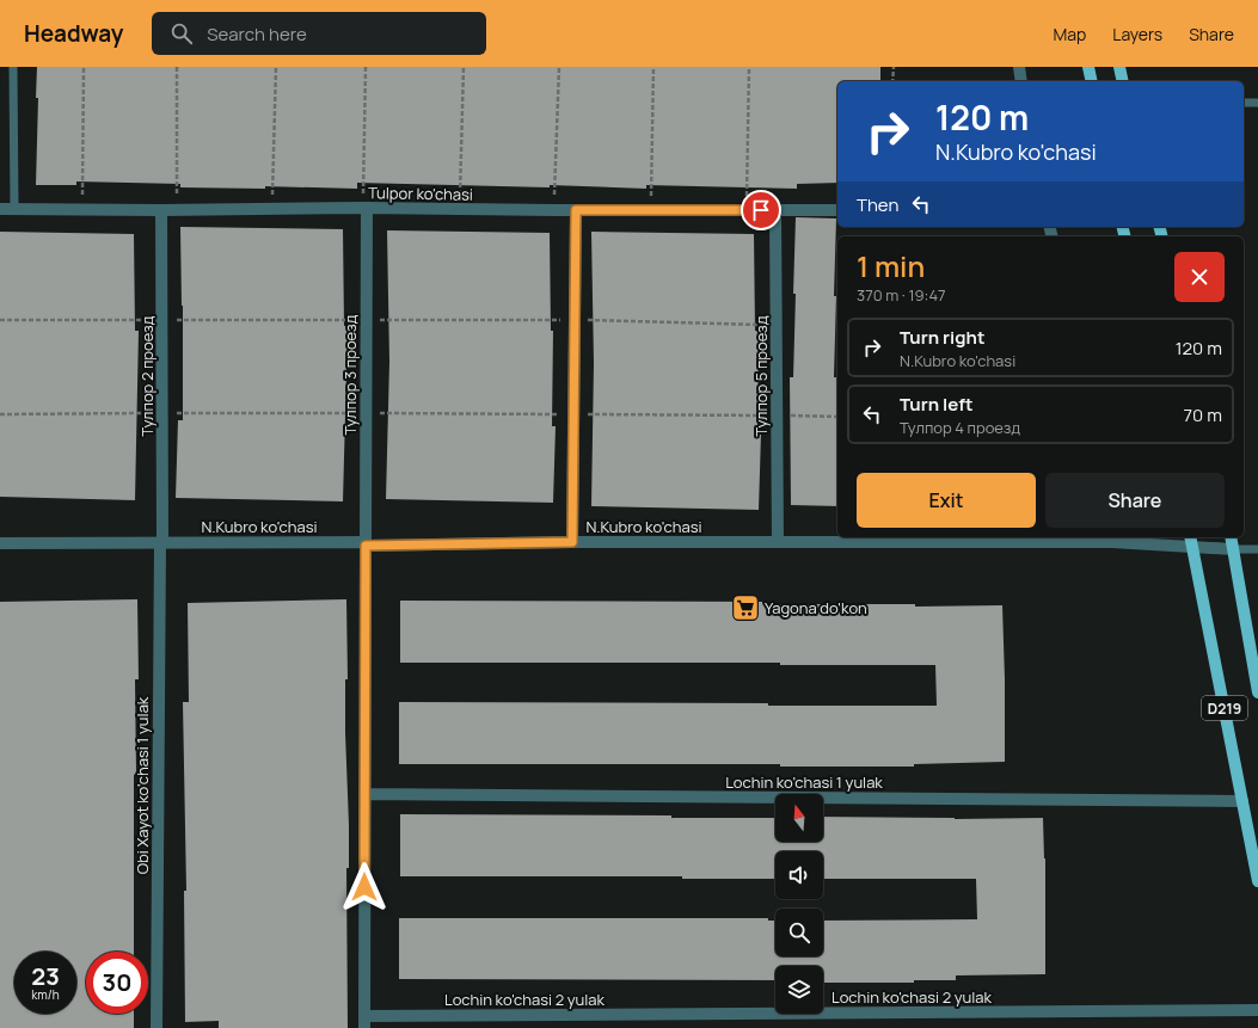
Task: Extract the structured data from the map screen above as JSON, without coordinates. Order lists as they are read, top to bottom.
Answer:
{
  "streets": {
    "main road": ["D219"],
    "street": [
      "Tulpor ko'chasi",
      "Тулпор 3 проезд",
      "Тулпор 2 проезд",
      "Тулпор 5 проезд",
      "N.Kubro ko'chasi",
      "Lochin ko'chasi 1 yulak",
      "Obi Xayot ko'chasi 1 yulak",
      "Lochin ko'chasi 2 yulak"
    ]
  },
  "crossings": [
    ["Tulpor ko'chasi", "Тулпор 3 проезд"],
    ["Tulpor ko'chasi", "Тулпор 2 проезд"],
    ["Tulpor ko'chasi", "Тулпор 5 проезд"],
    ["Тулпор 3 проезд", "N.Kubro ko'chasi"],
    ["Тулпор 3 проезд", "Lochin ko'chasi 1 yulak"],
    ["Тулпор 3 проезд", "Lochin ko'chasi 2 yulak"],
    ["Тулпор 2 проезд", "N.Kubro ko'chasi"],
    ["Тулпор 2 проезд", "Obi Xayot ko'chasi 1 yulak"],
    ["Тулпор 5 проезд", "N.Kubro ko'chasi"],
    ["N.Kubro ko'chasi", "D219"],
    ["N.Kubro ko'chasi", "Obi Xayot ko'chasi 1 yulak"],
    ["D219", "Lochin ko'chasi 1 yulak"]
  ],
  "places": {
    "supermarket": ["Yagona do'kon"]
  },
  "north": "top",
  "page": {
    "header": "Headway",
    "search": "Search here",
    "nav": ["Map", "Layers", "Share"],
    "turn": ["120 m", "N.Kubro ko'chasi"],
    "then": "Then",
    "heading": ["1 min", "370 m · 19:47"],
    "list": [
      {
        "name": "Turn right",
        "note": "N.Kubro ko'chasi",
        "value": "120 m"
      },
      {
        "name": "Turn left",
        "note": "Тулпор 4 проезд",
        "value": "70 m"
      }
    ],
    "buttons": ["Exit", "Share"],
    "speed": "23 km/h",
    "limit": "30"
  }
}
